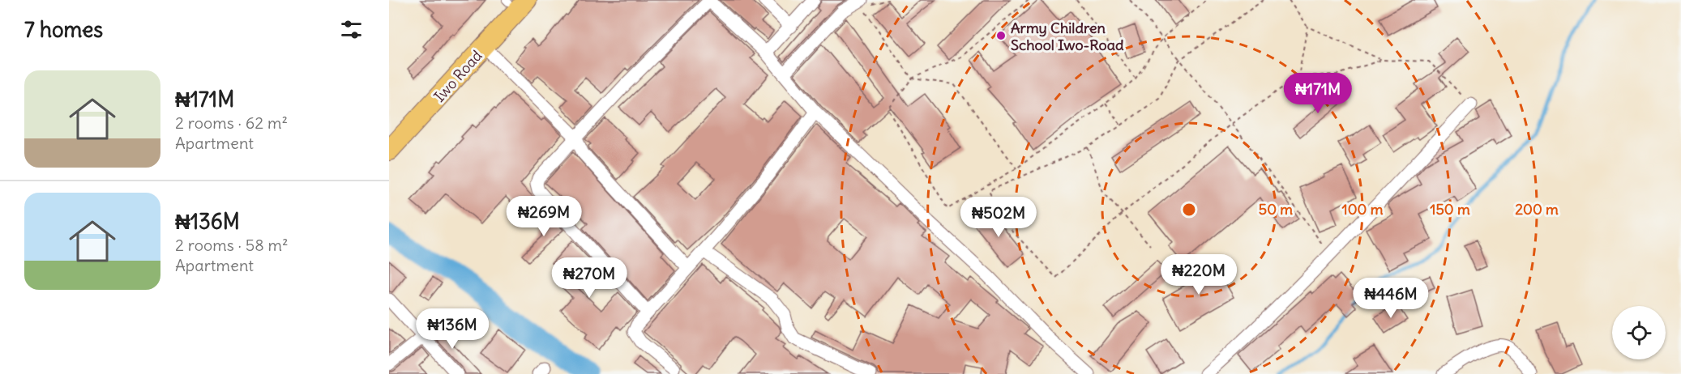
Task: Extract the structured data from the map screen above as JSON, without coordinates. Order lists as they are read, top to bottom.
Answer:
{
  "streets": {
    "highway": ["Iwo Road"]
  },
  "places": ["Army Children School Iwo-Road"],
  "page": {
    "heading": "7 homes",
    "list": [
      {
        "name": "₦171M",
        "note": "2 rooms · 62 m² · Apartment"
      },
      {
        "name": "₦136M",
        "note": "2 rooms · 58 m² · Apartment"
      }
    ],
    "price": [
      "₦171M",
      "₦269M",
      "₦502M",
      "₦220M",
      "₦270M",
      "₦446M",
      "₦136M"
    ]
  },
  "rings": [
    "50 m",
    "100 m",
    "150 m",
    "200 m"
  ]
}
